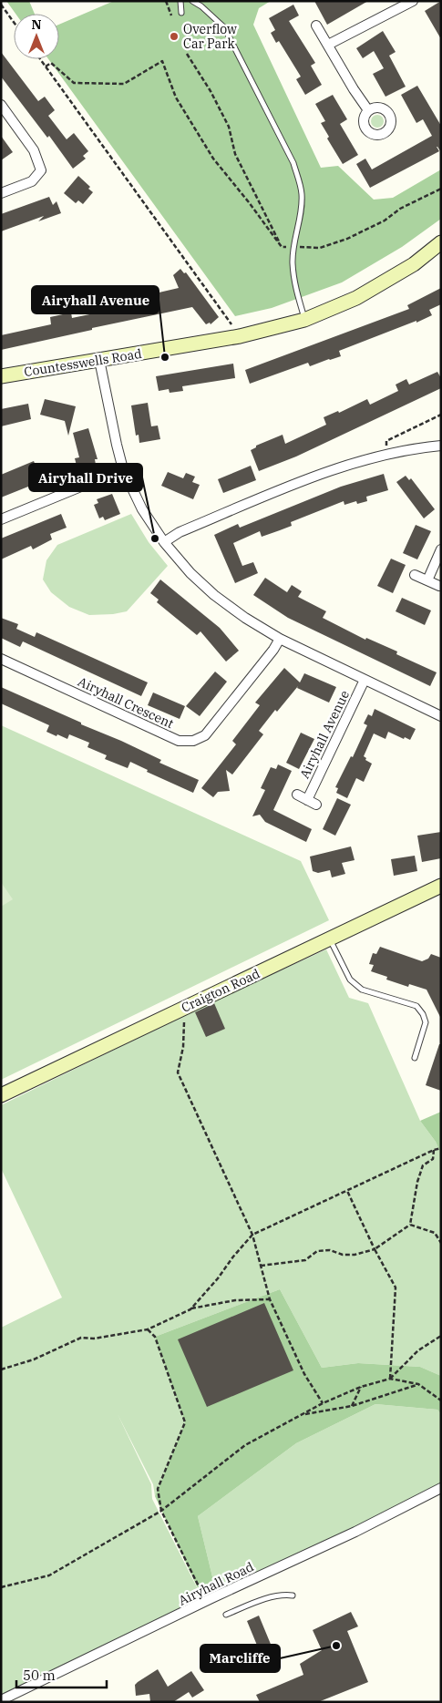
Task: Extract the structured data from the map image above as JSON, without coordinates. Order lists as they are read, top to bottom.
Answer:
{
  "streets": {
    "street": [
      "Countesswells Road",
      "Airyhall Crescent",
      "Airyhall Avenue",
      "Craigton Road",
      "Airyhall Road"
    ]
  },
  "crossings": [
    ["Countesswells Road", "Airyhall Avenue"],
    ["Airyhall Crescent", "Airyhall Avenue"]
  ],
  "places": [
    "Overflow Car Park",
    "Airyhall Avenue",
    "Airyhall Drive",
    "Marcliffe"
  ],
  "scale_bar": "50 m",
  "north": "top"
}
